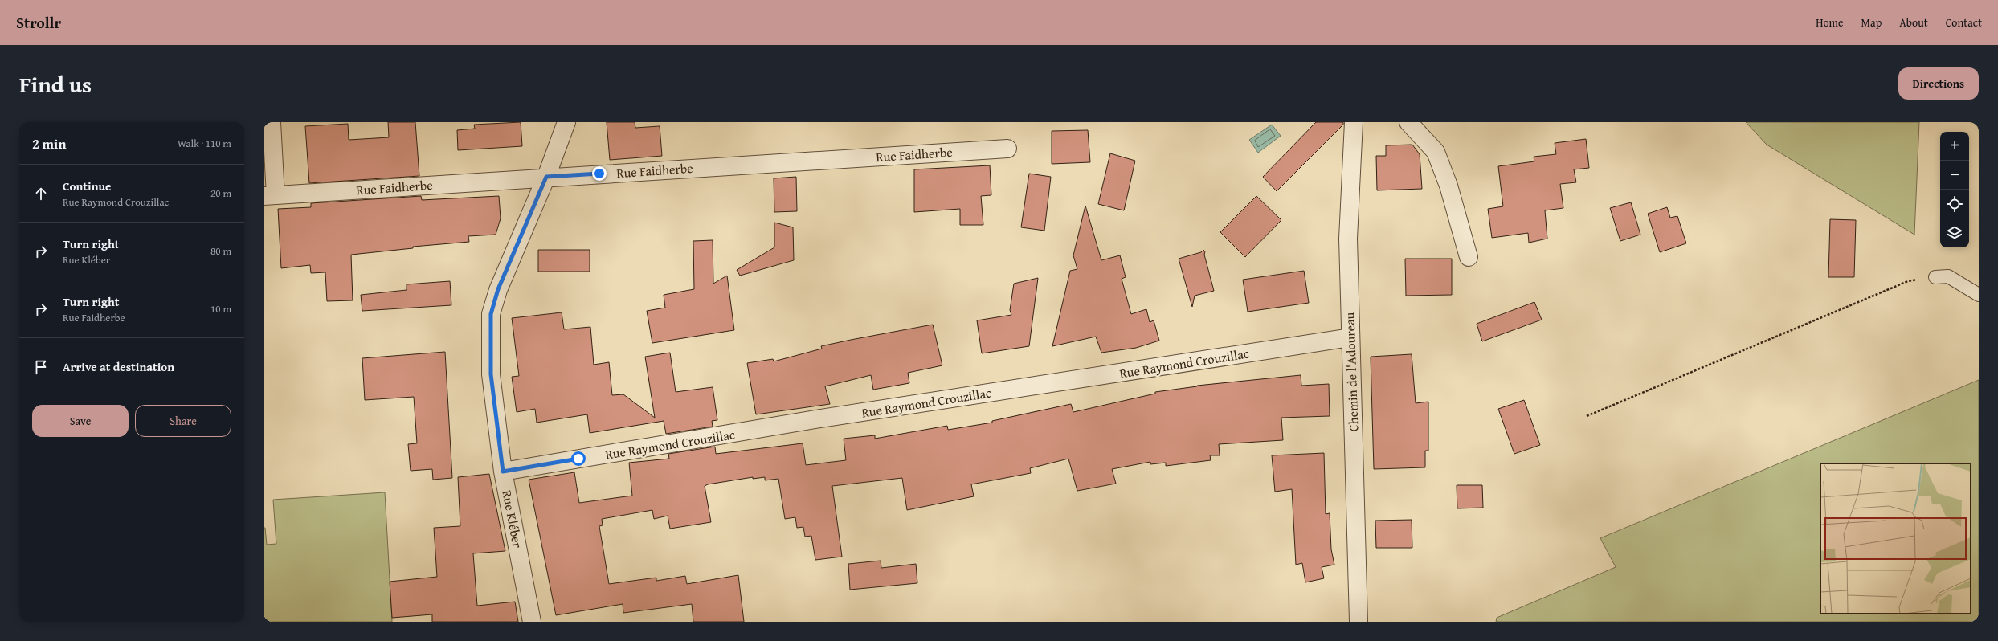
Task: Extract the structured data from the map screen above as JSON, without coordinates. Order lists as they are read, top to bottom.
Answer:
{
  "streets": {
    "street": [
      "Rue Faidherbe",
      "Rue Raymond Crouzillac",
      "Chemin de l'Adoureau",
      "Rue Kléber"
    ]
  },
  "crossings": [
    ["Rue Faidherbe", "Rue Kléber"],
    ["Rue Raymond Crouzillac", "Chemin de l'Adoureau"],
    ["Rue Raymond Crouzillac", "Rue Kléber"]
  ],
  "page": {
    "header": "Strollr",
    "nav": [
      "Home",
      "Map",
      "About",
      "Contact"
    ],
    "title": "Find us",
    "buttons": [
      "Directions",
      ["Save", "Share"]
    ],
    "heading": ["2 min", "Walk · 110 m"],
    "map_buttons": ["+", "−"],
    "list": [
      ["Continue", "Rue Raymond Crouzillac", "20 m"],
      ["Turn right", "Rue Kléber", "80 m"],
      ["Turn right", "Rue Faidherbe", "10 m"],
      "Arrive at destination"
    ]
  }
}
